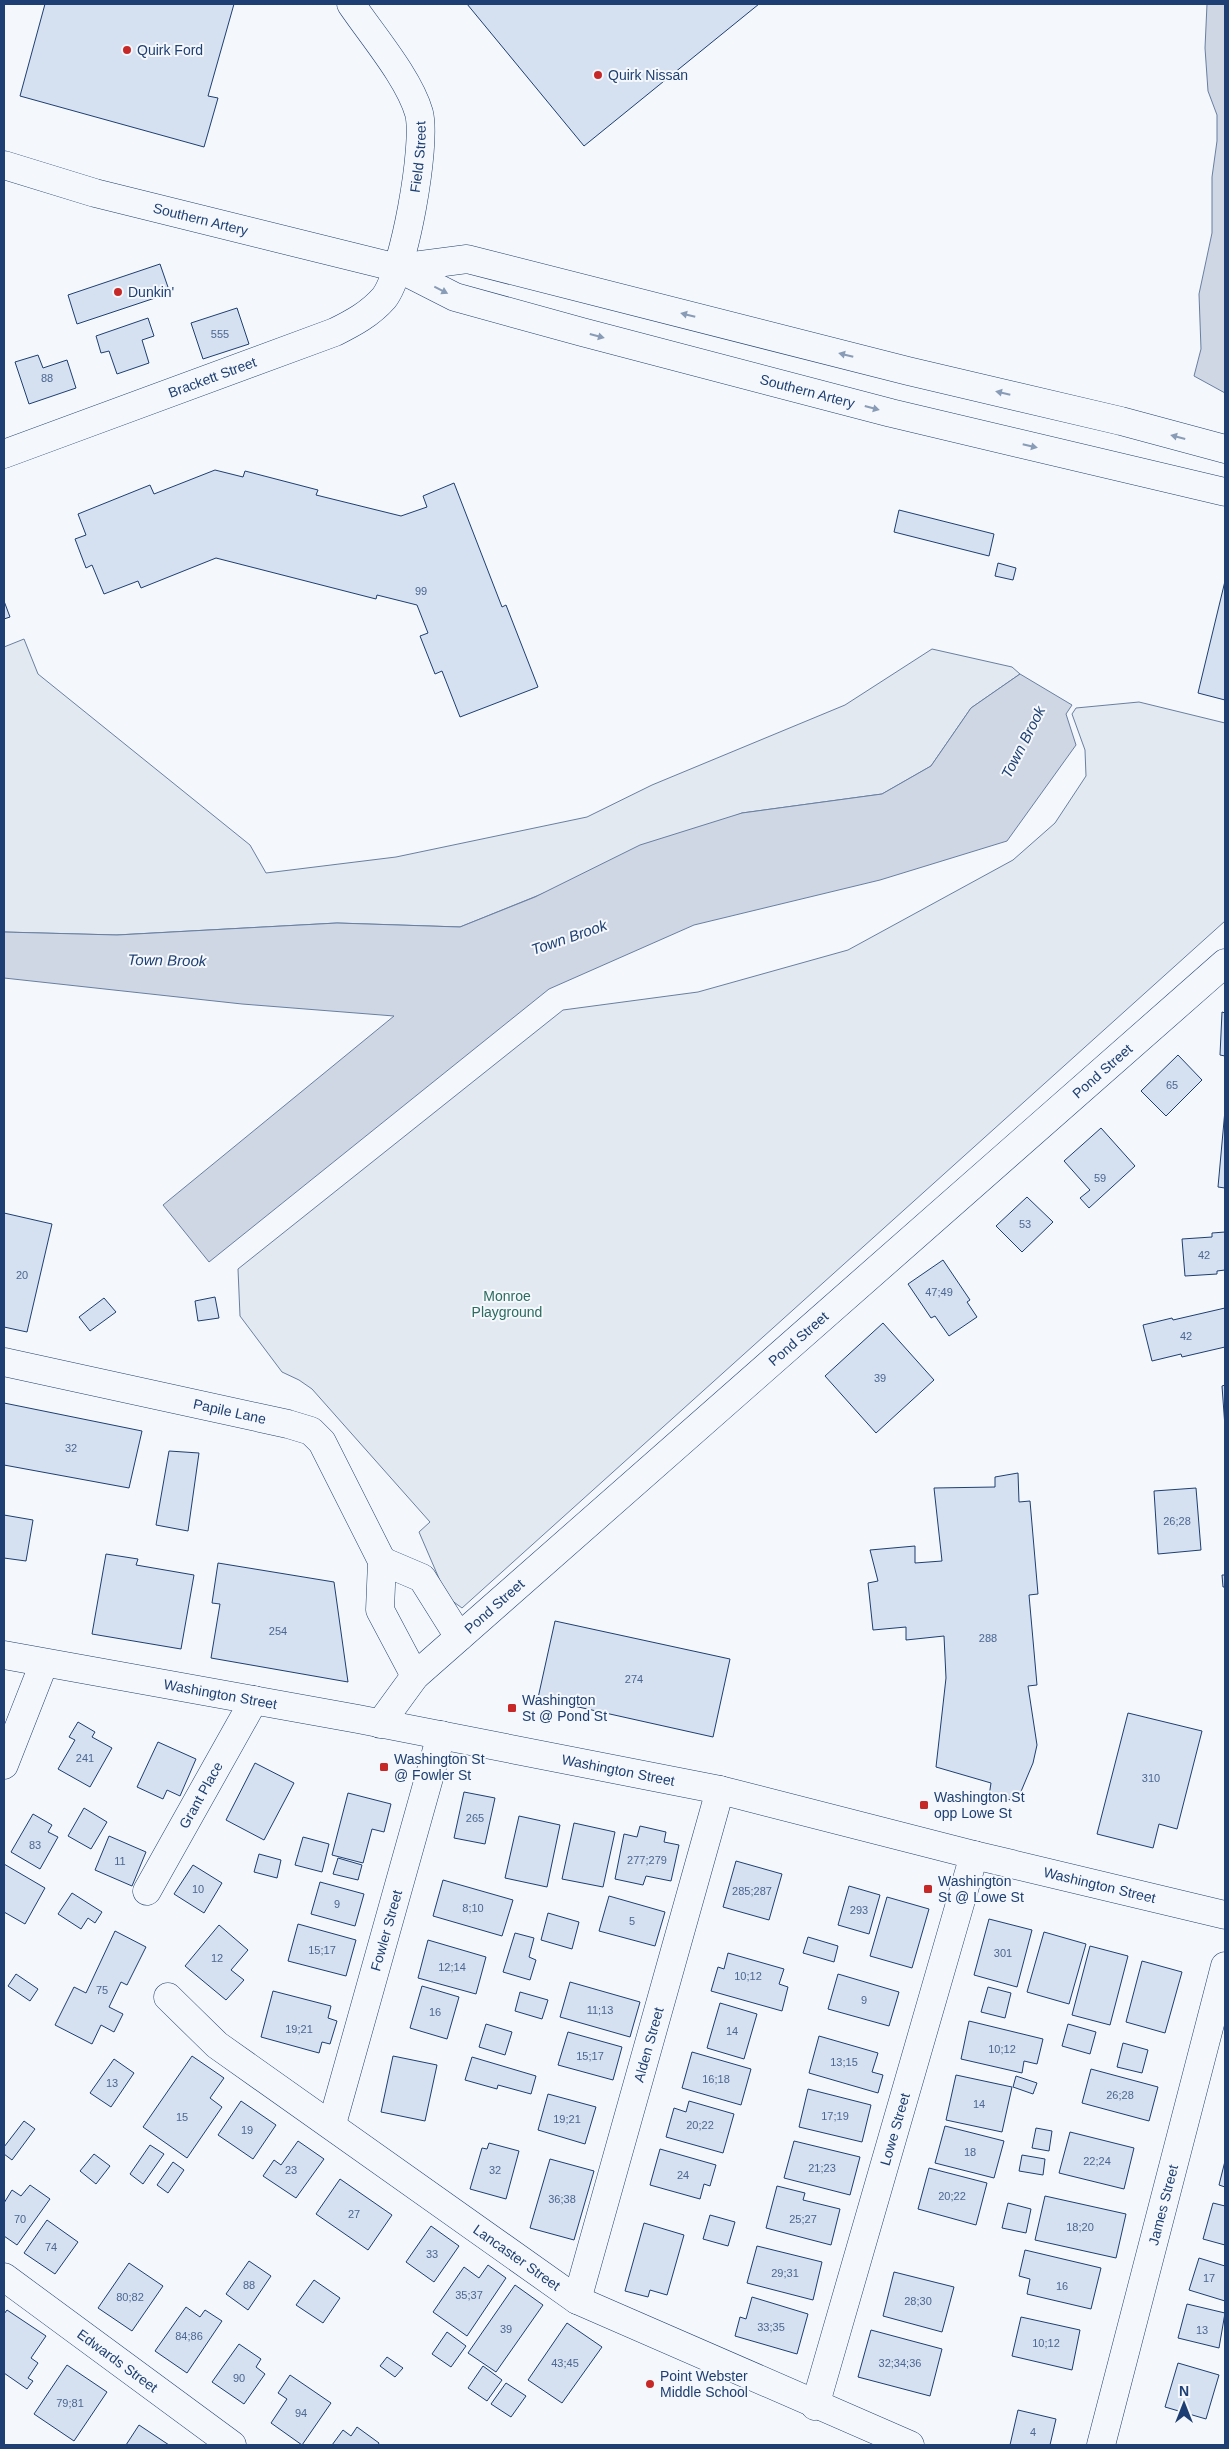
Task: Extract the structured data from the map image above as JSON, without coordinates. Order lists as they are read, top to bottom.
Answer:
{
  "streets": {
    "street": [
      "Field Street",
      "Southern Artery",
      "Brackett Street",
      "Pond Street",
      "Papile Lane",
      "Washington Street",
      "Grant Place",
      "Fowler Street",
      "Alden Street",
      "Lowe Street",
      "James Street",
      "Lancaster Street",
      "Edwards Street"
    ]
  },
  "crossings": [
    ["Field Street", "Southern Artery"],
    ["Field Street", "Brackett Street"],
    ["Southern Artery", "Brackett Street"],
    ["Pond Street", "Papile Lane"],
    ["Pond Street", "Washington Street"],
    ["Washington Street", "Grant Place"],
    ["Washington Street", "Fowler Street"],
    ["Washington Street", "Alden Street"],
    ["Washington Street", "Lowe Street"],
    ["Fowler Street", "Lancaster Street"],
    ["Alden Street", "Lancaster Street"],
    ["Lowe Street", "Lancaster Street"]
  ],
  "water": ["Town Brook"],
  "parks": ["Monroe Playground"],
  "places": {
    "other": [
      "Quirk Ford",
      "Quirk Nissan",
      "Dunkin'",
      "Point Webster Middle School"
    ],
    "transit": [
      "Washington St @ Pond St",
      "Washington St @ Fowler St",
      "Washington St opp Lowe St",
      "Washington St @ Lowe St"
    ]
  },
  "house_numbers": [
    "555",
    "88",
    "99",
    "65",
    "59",
    "53",
    "42",
    "20",
    "47;49",
    "42",
    "39",
    "32",
    "26;28",
    "254",
    "288",
    "274",
    "241",
    "310",
    "265",
    "83",
    "277;279",
    "11",
    "10",
    "285;287",
    "9",
    "8;10",
    "293",
    "5",
    "15;17",
    "301",
    "12",
    "12;14",
    "10;12",
    "75",
    "9",
    "11;13",
    "16",
    "19;21",
    "14",
    "10;12",
    "15;17",
    "13;15",
    "16;18",
    "13",
    "26;28",
    "14",
    "17;19",
    "15",
    "19;21",
    "20;22",
    "19",
    "18",
    "22;24",
    "21;23",
    "23",
    "32",
    "24",
    "20;22",
    "36;38",
    "27",
    "70",
    "25;27",
    "18;20",
    "74",
    "33",
    "29;31",
    "17",
    "88",
    "16",
    "35;37",
    "80;82",
    "28;30",
    "33;35",
    "39",
    "13",
    "84;86",
    "10;12",
    "43;45",
    "32;34;36",
    "90",
    "79;81",
    "94",
    "4"
  ],
  "north": "top"
}
